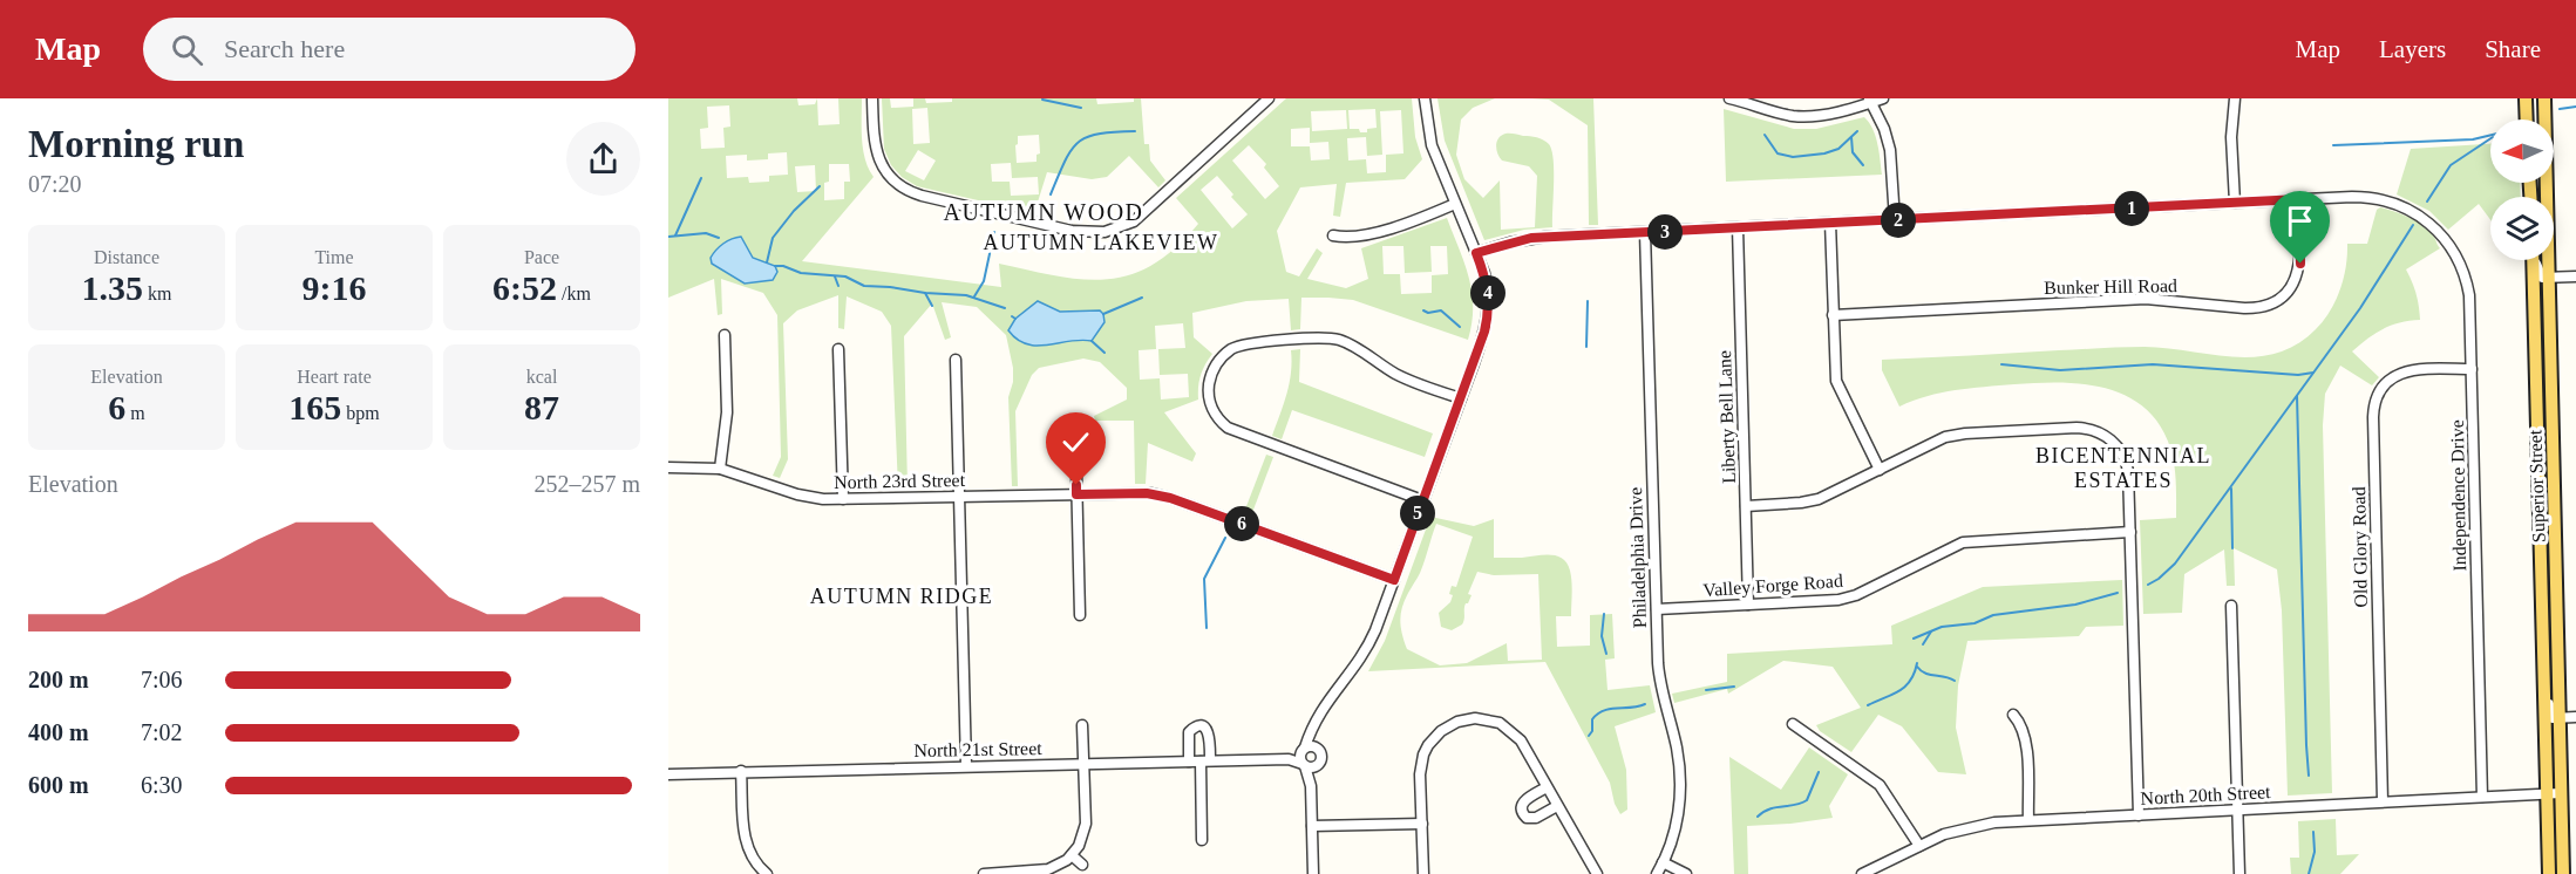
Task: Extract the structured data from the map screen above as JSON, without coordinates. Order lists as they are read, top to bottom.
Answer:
{
  "streets": {
    "main road": ["Superior Street"],
    "street": [
      "Bunker Hill Road",
      "Liberty Bell Lane",
      "North 23rd Street",
      "Independence Drive",
      "Old Glory Road",
      "Philadelphia Drive",
      "Valley Forge Road",
      "North 21st Street",
      "North 20th Street"
    ]
  },
  "crossings": [
    ["Bunker Hill Road", "Independence Drive"],
    ["Liberty Bell Lane", "Independence Drive"],
    ["Liberty Bell Lane", "Valley Forge Road"],
    ["Superior Street", "North 20th Street"],
    ["Independence Drive", "Old Glory Road"],
    ["Independence Drive", "Philadelphia Drive"],
    ["Independence Drive", "North 20th Street"],
    ["Old Glory Road", "North 20th Street"],
    ["Philadelphia Drive", "Valley Forge Road"]
  ],
  "districts": [
    "AUTUMN WOOD",
    "AUTUMN LAKEVIEW",
    "BICENTENNIAL ESTATES",
    "AUTUMN RIDGE"
  ],
  "north": "left",
  "page": {
    "header": "Map",
    "search": "Search here",
    "nav": ["Map", "Layers", "Share"],
    "heading": ["Morning run", "07:20"],
    "pins": [
      "1",
      "2",
      "3",
      "4",
      "5",
      "6"
    ],
    "stats": [
      ["Distance", "1.35 km"],
      ["Time", "9:16"],
      ["Pace", "6:52 /km"],
      ["Elevation", "6 m"],
      ["Heart rate", "165 bpm"],
      ["kcal", "87"]
    ],
    "chart": ["Elevation", "252–257 m"],
    "list": [
      {
        "name": "200 m",
        "note": "7:06"
      },
      {
        "name": "400 m",
        "note": "7:02"
      },
      {
        "name": "600 m",
        "note": "6:30"
      }
    ]
  }
}
